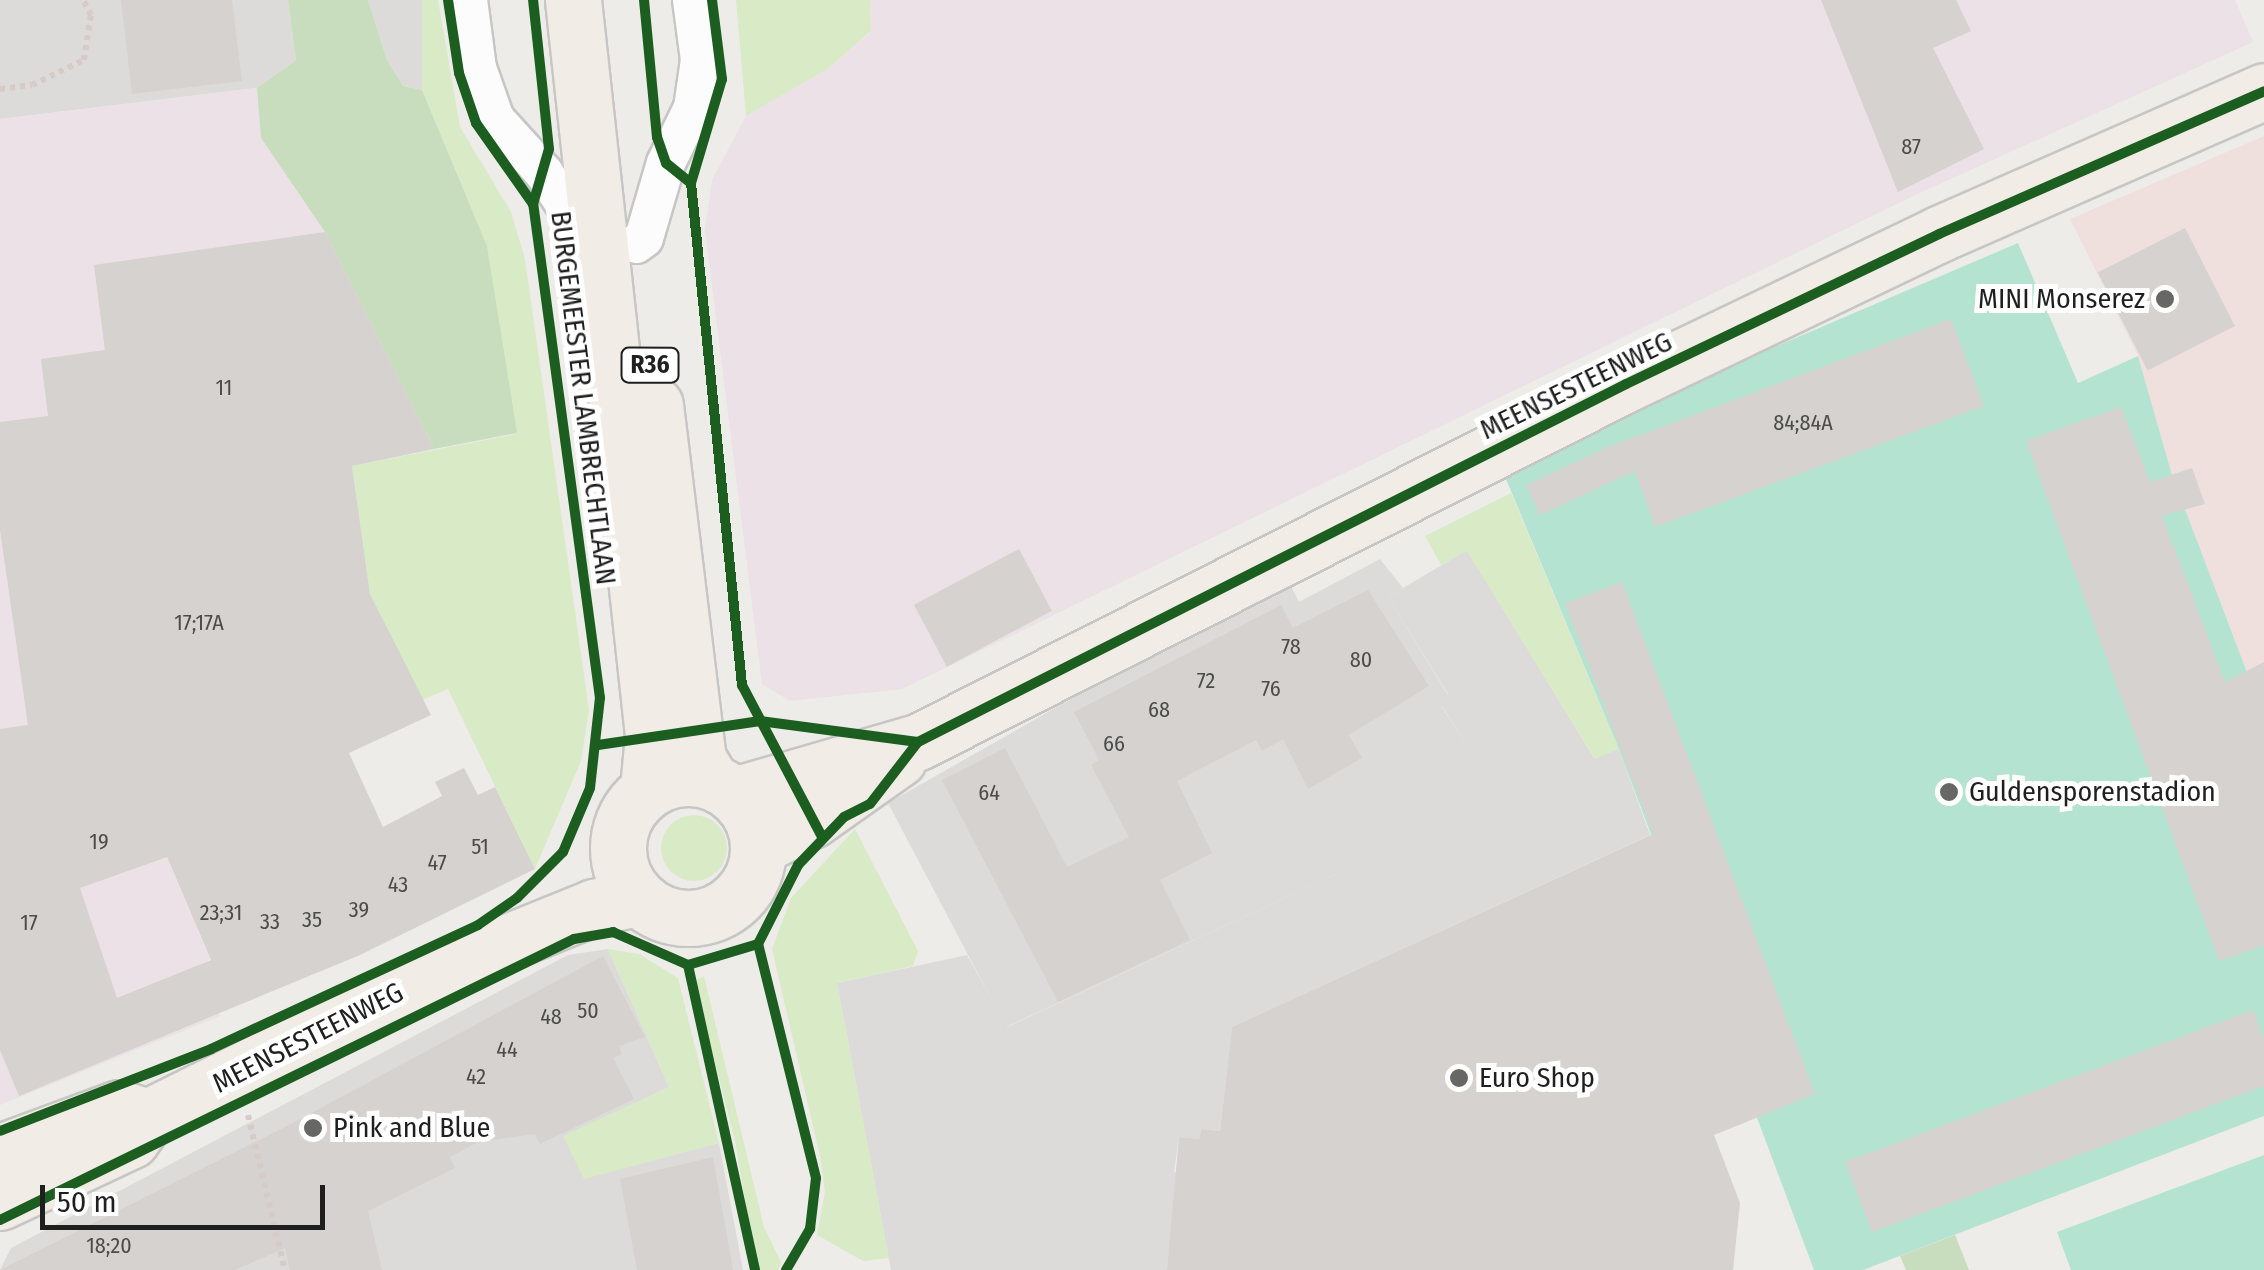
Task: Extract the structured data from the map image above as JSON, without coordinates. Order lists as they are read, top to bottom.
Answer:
{
  "streets": {
    "main road": ["R36", "MEENSESTEENWEG", "BURGEMEESTER LAMBRECHTLAAN"]
  },
  "crossings": [
    ["R36", "MEENSESTEENWEG"],
    ["R36", "BURGEMEESTER LAMBRECHTLAAN"],
    ["MEENSESTEENWEG", "BURGEMEESTER LAMBRECHTLAAN"]
  ],
  "places": [
    "MINI Monserez",
    "Guldensporenstadion",
    "Euro Shop",
    "Pink and Blue"
  ],
  "house_numbers": [
    "87",
    "11",
    "84;84A",
    "17;17A",
    "78",
    "80",
    "72",
    "76",
    "68",
    "66",
    "64",
    "19",
    "51",
    "47",
    "43",
    "39",
    "23;31",
    "35",
    "33",
    "17",
    "50",
    "48",
    "44",
    "42",
    "18;20"
  ],
  "scale_bar": "50 m"
}
